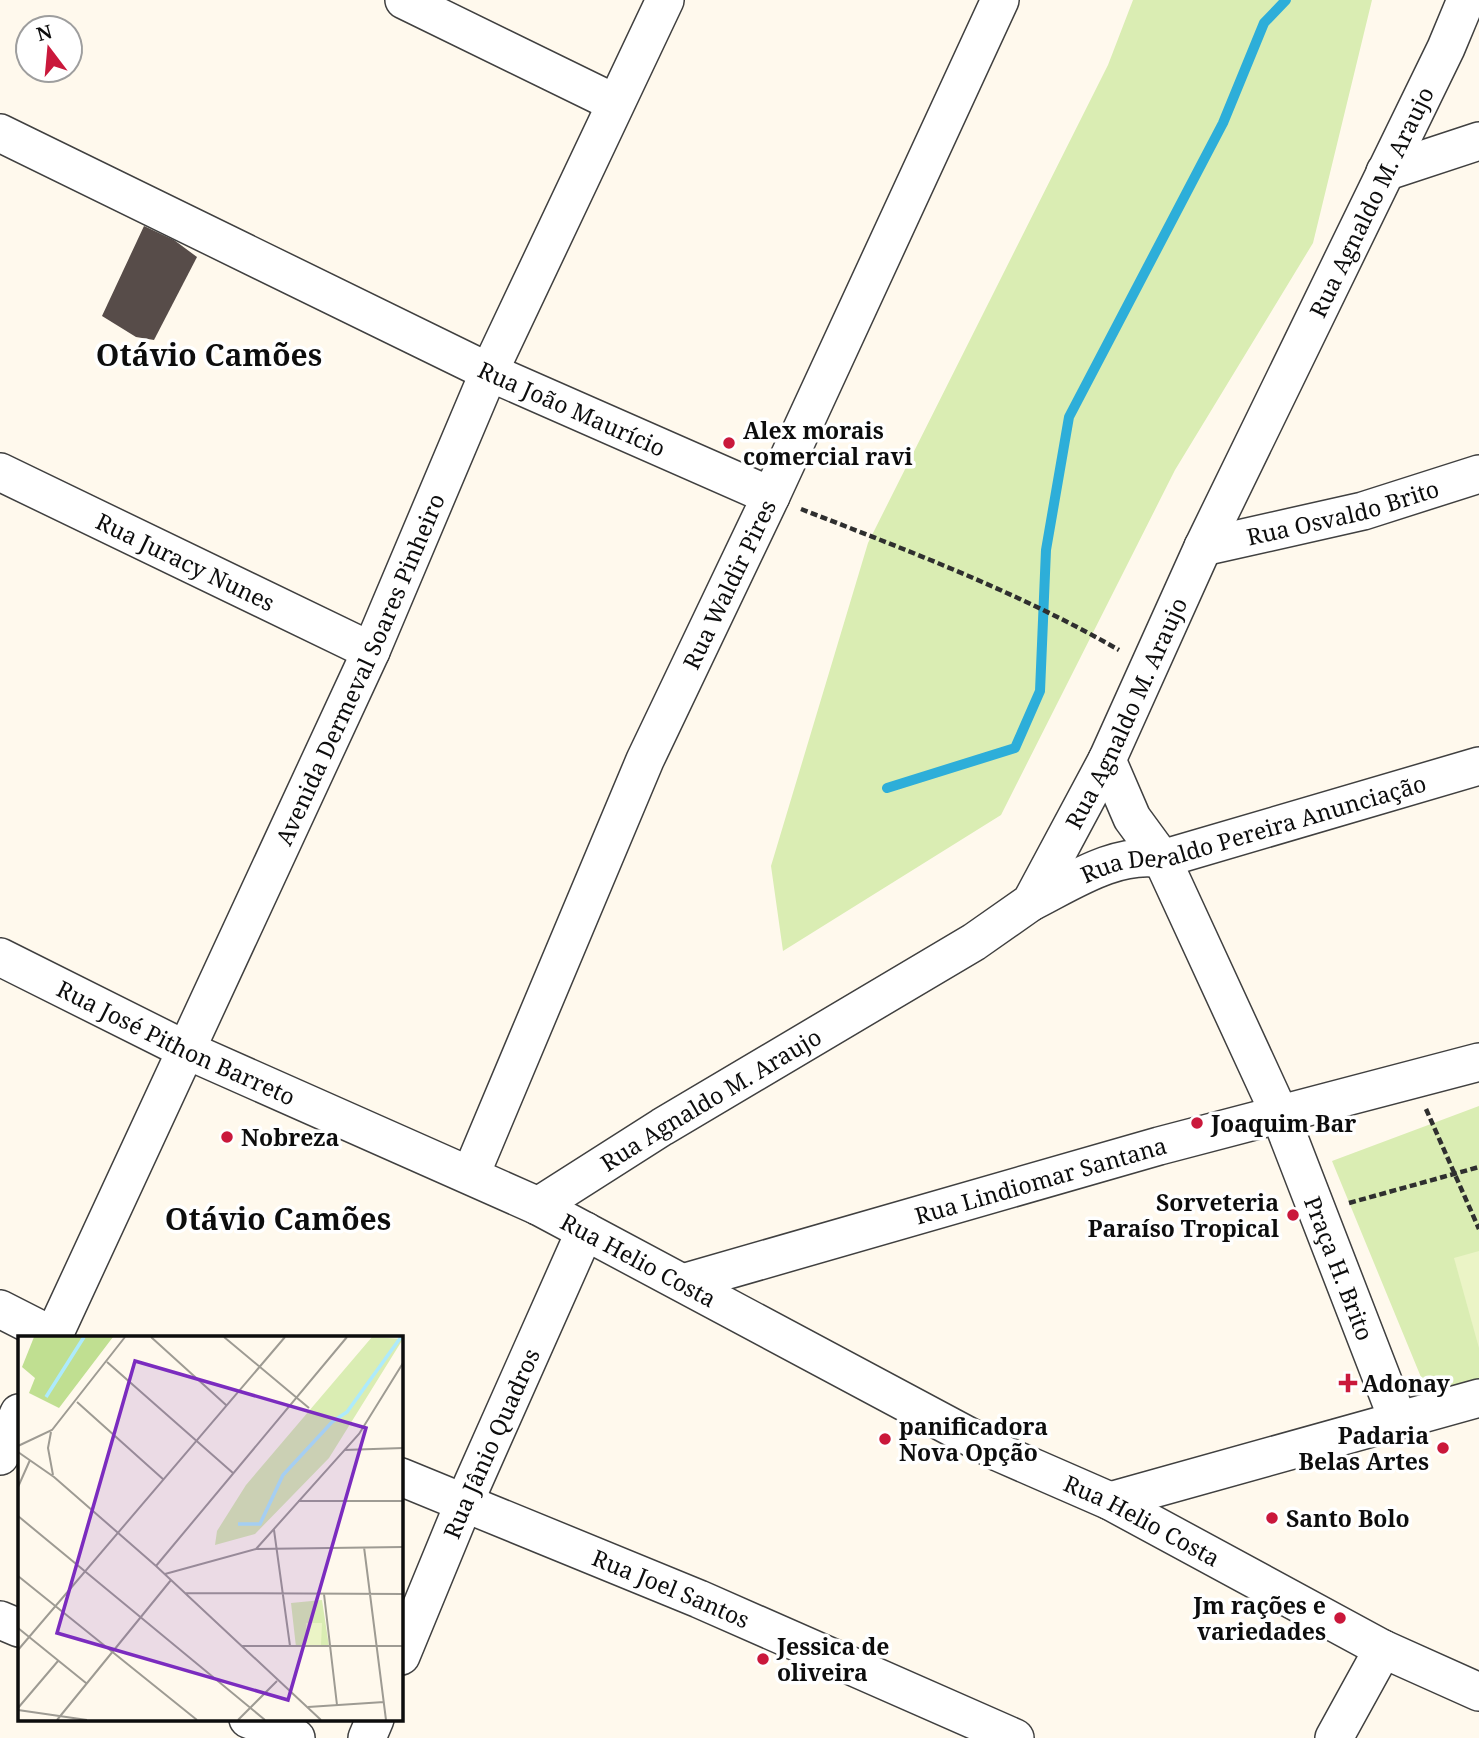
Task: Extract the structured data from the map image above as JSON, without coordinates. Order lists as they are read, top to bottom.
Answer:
{
  "streets": {
    "street": [
      "Rua Agnaldo M. Araujo",
      "Rua João Maurício",
      "Rua Osvaldo Brito",
      "Rua Juracy Nunes",
      "Rua Waldir Pires",
      "Avenida Dermeval Soares Pinheiro",
      "Rua Deraldo Pereira Anunciação",
      "Rua José Pithon Barreto",
      "Rua Lindiomar Santana",
      "Rua Helio Costa",
      "Praça H. Brito",
      "Rua Jânio Quadros",
      "Rua Joel Santos"
    ]
  },
  "crossings": [
    ["Rua Agnaldo M. Araujo", "Rua Osvaldo Brito"],
    ["Rua Agnaldo M. Araujo", "Rua Deraldo Pereira Anunciação"],
    ["Rua Agnaldo M. Araujo", "Rua Helio Costa"],
    ["Rua Agnaldo M. Araujo", "Praça H. Brito"],
    ["Rua João Maurício", "Rua Waldir Pires"],
    ["Rua João Maurício", "Avenida Dermeval Soares Pinheiro"],
    ["Rua Juracy Nunes", "Avenida Dermeval Soares Pinheiro"],
    ["Rua Waldir Pires", "Rua José Pithon Barreto"],
    ["Rua Waldir Pires", "Rua Helio Costa"],
    ["Avenida Dermeval Soares Pinheiro", "Rua José Pithon Barreto"],
    ["Rua Deraldo Pereira Anunciação", "Praça H. Brito"],
    ["Rua José Pithon Barreto", "Rua Helio Costa"],
    ["Rua Lindiomar Santana", "Rua Helio Costa"],
    ["Rua Lindiomar Santana", "Praça H. Brito"],
    ["Rua Helio Costa", "Rua Jânio Quadros"],
    ["Rua Jânio Quadros", "Rua Joel Santos"]
  ],
  "districts": ["Otávio Camões", "Otávio Camões"],
  "places": {
    "other": [
      "Alex morais comercial ravi",
      "Joaquim Bar",
      "Nobreza",
      "Sorveteria Paraíso Tropical",
      "panificadora Nova Opção",
      "Padaria Belas Artes",
      "Santo Bolo",
      "Jm rações e variedades",
      "Jessica de oliveira"
    ],
    "health": ["Adonay"]
  },
  "north": "top"
}
